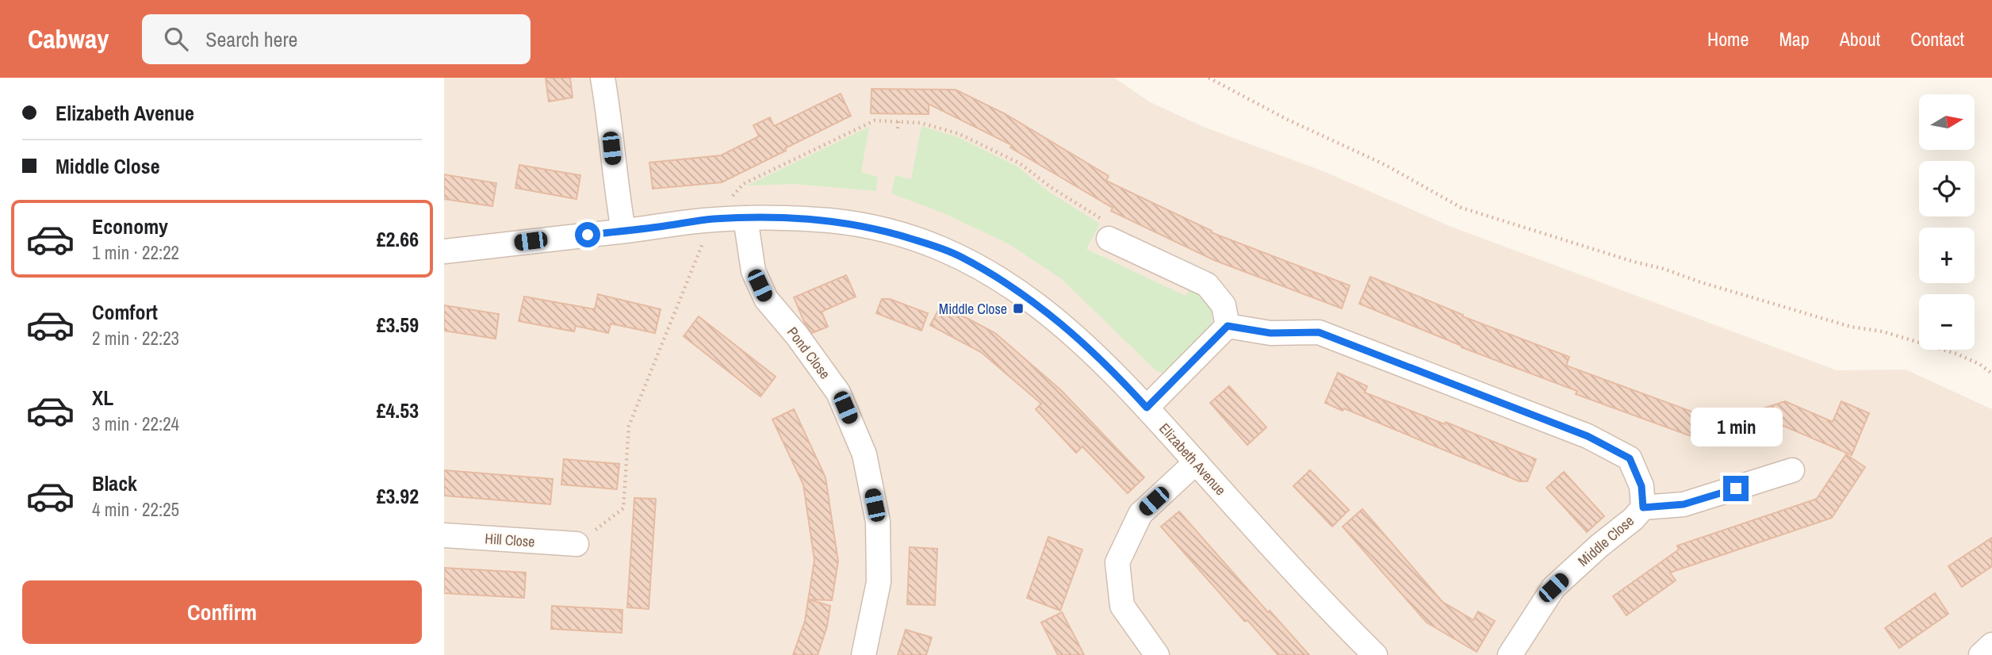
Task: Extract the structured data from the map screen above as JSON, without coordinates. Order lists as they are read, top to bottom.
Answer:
{
  "streets": {
    "street": [
      "Pond Close",
      "Elizabeth Avenue",
      "Hill Close",
      "Middle Close"
    ]
  },
  "crossings": [
    ["Pond Close", "Elizabeth Avenue"]
  ],
  "places": {
    "transit": ["Middle Close"]
  },
  "north": "right",
  "page": {
    "header": "Cabway",
    "search": "Search here",
    "nav": [
      "Home",
      "Map",
      "About",
      "Contact"
    ],
    "banner": ["Elizabeth Avenue", "Middle Close"],
    "map_buttons": ["+", "−"],
    "list": [
      {
        "name": "Economy",
        "note": "1 min · 22:22",
        "value": "£2.66"
      },
      {
        "name": "Comfort",
        "note": "2 min · 22:23",
        "value": "£3.59"
      },
      {
        "name": "XL",
        "note": "3 min · 22:24",
        "value": "£4.53"
      },
      {
        "name": "Black",
        "note": "4 min · 22:25",
        "value": "£3.92"
      }
    ],
    "bubble": "1 min",
    "buttons": "Confirm"
  }
}
